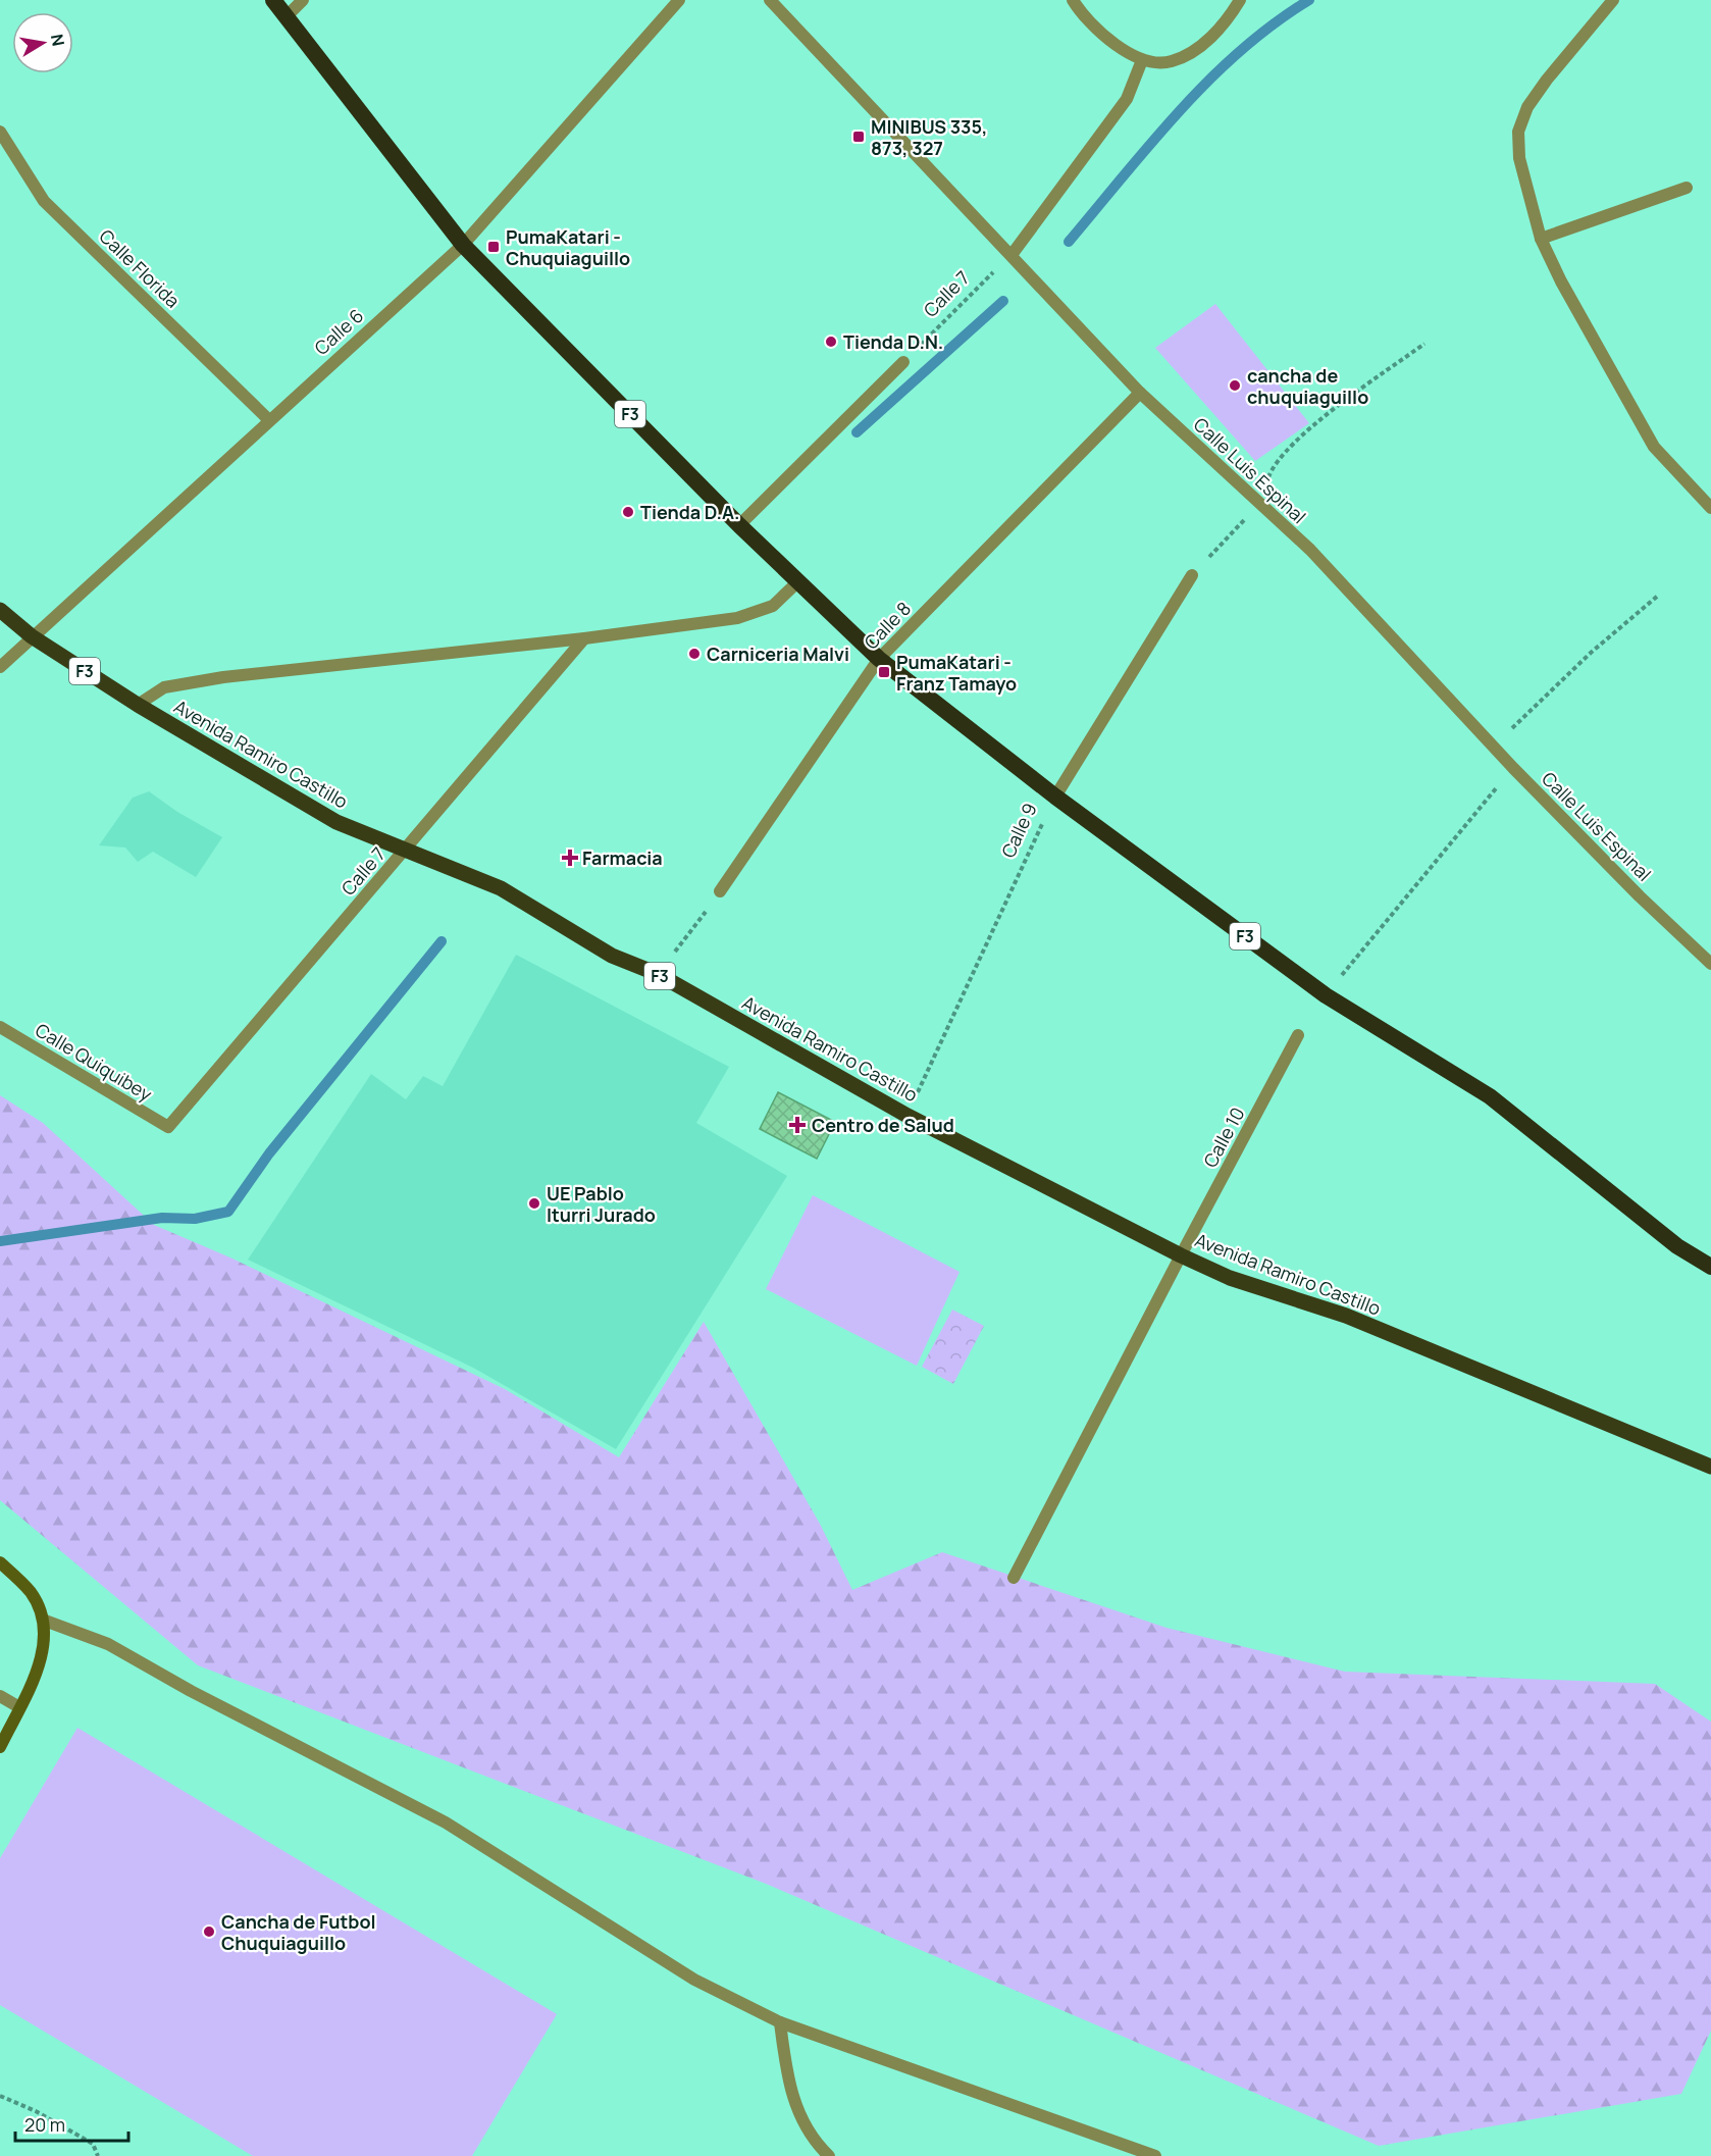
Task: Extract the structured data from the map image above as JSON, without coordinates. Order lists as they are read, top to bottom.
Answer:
{
  "streets": {
    "highway": ["F3"],
    "main road": ["Avenida Ramiro Castillo"],
    "street": [
      "Calle Florida",
      "Calle 7",
      "Calle 6",
      "Calle Luis Espinal",
      "Calle 8",
      "Calle 9",
      "Calle Quiquibey",
      "Calle 10"
    ]
  },
  "crossings": [
    ["Calle Florida", "Calle 6"],
    ["Calle 7", "Calle Luis Espinal"],
    ["Calle 7", "Avenida Ramiro Castillo"],
    ["Calle 7", "Calle Quiquibey"],
    ["Calle 6", "F3"],
    ["Calle 6", "Avenida Ramiro Castillo"],
    ["F3", "Calle 8"],
    ["F3", "Calle 9"],
    ["Calle Luis Espinal", "Calle 8"],
    ["Avenida Ramiro Castillo", "Calle 9"],
    ["Avenida Ramiro Castillo", "Calle 10"]
  ],
  "places": {
    "transit": ["MINIBUS 335, 873, 327", "PumaKatari - Chuquiaguillo", "PumaKatari - Franz Tamayo"],
    "other": [
      "Tienda D.N.",
      "cancha de chuquiaguillo",
      "Tienda D.A.",
      "Carniceria Malvi",
      "UE Pablo Iturri Jurado",
      "Cancha de Futbol Chuquiaguillo"
    ],
    "health": ["Farmacia", "Centro de Salud"]
  },
  "scale_bar": "20 m",
  "north": "right"
}
